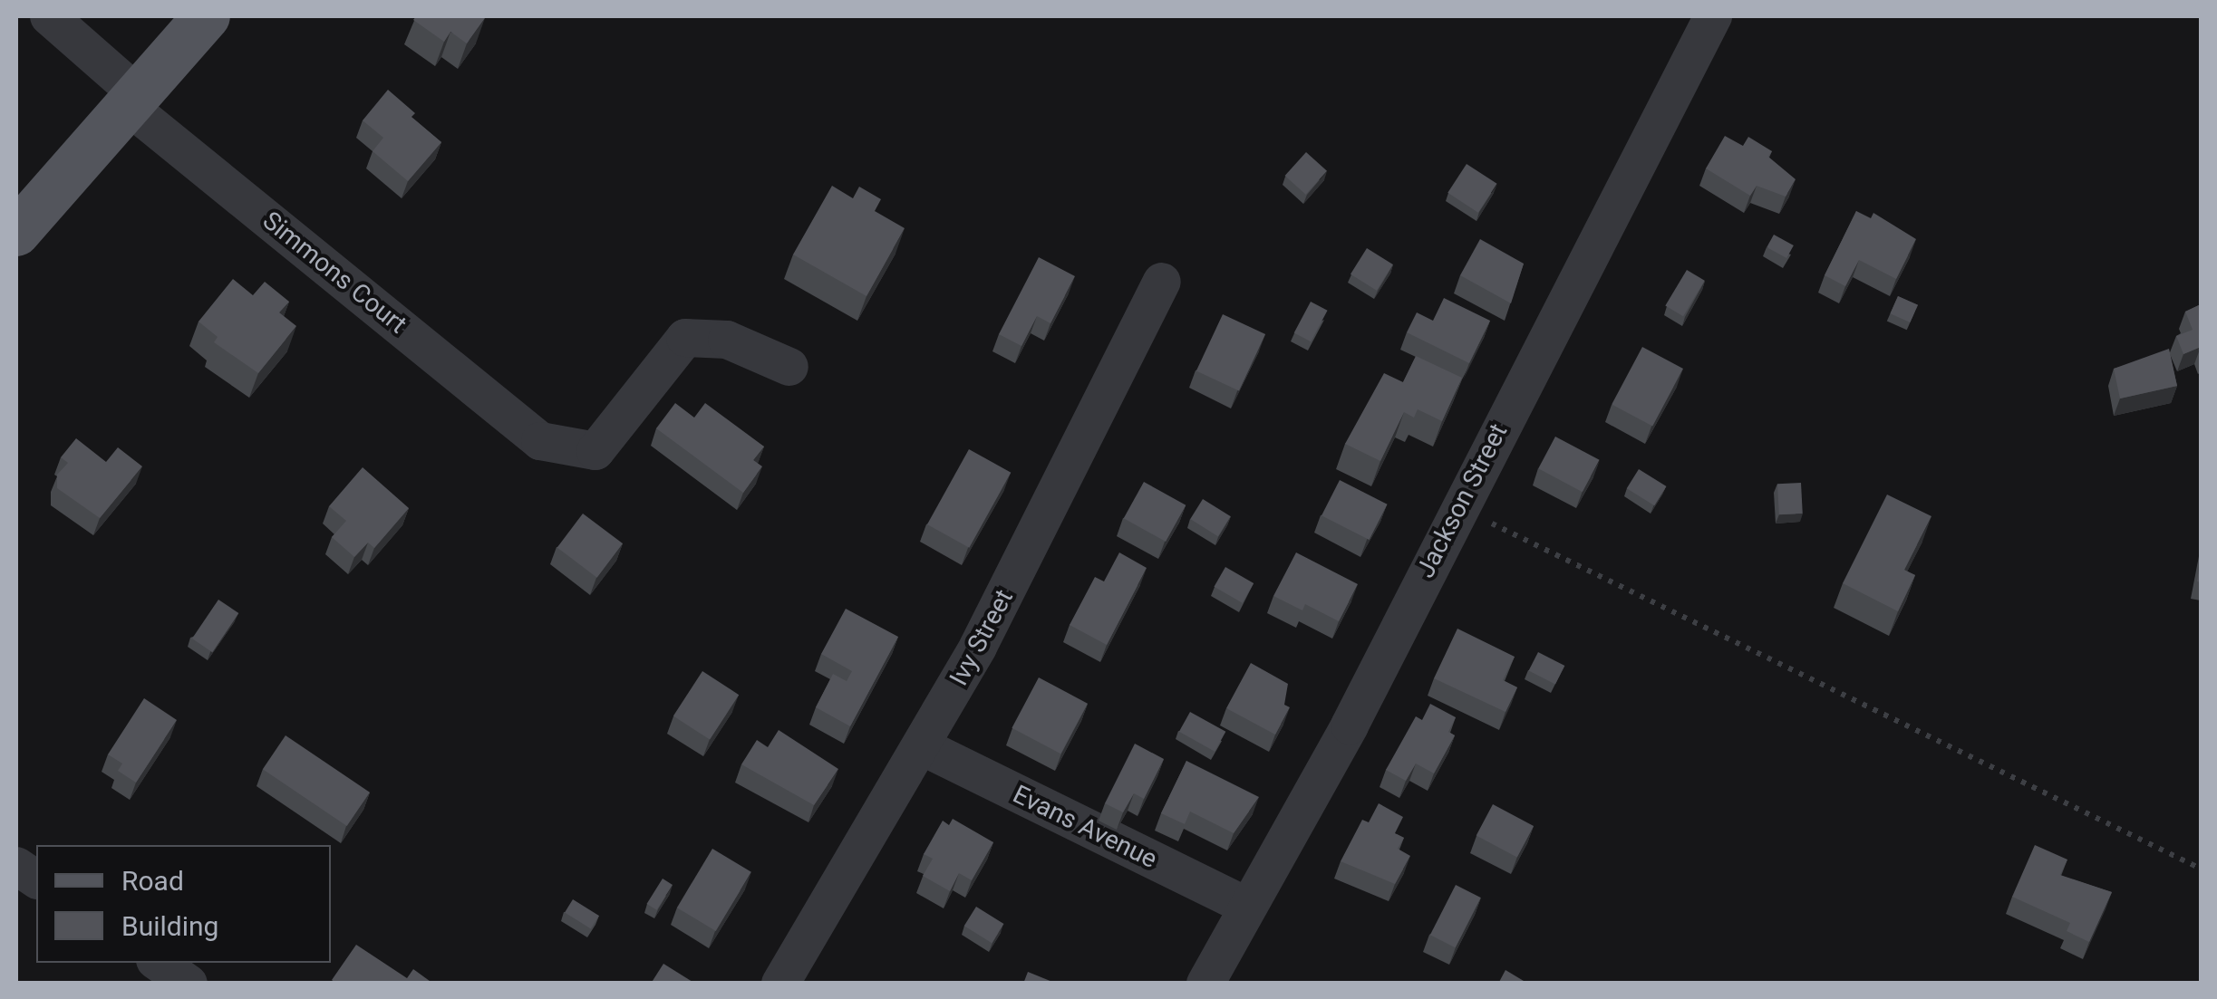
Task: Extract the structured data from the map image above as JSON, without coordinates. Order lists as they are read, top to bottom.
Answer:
{
  "streets": {
    "street": [
      "Simmons Court",
      "Jackson Street",
      "Ivy Street",
      "Evans Avenue"
    ]
  },
  "crossings": [
    ["Jackson Street", "Evans Avenue"],
    ["Ivy Street", "Evans Avenue"]
  ],
  "legend": ["Road", "Building"]
}
